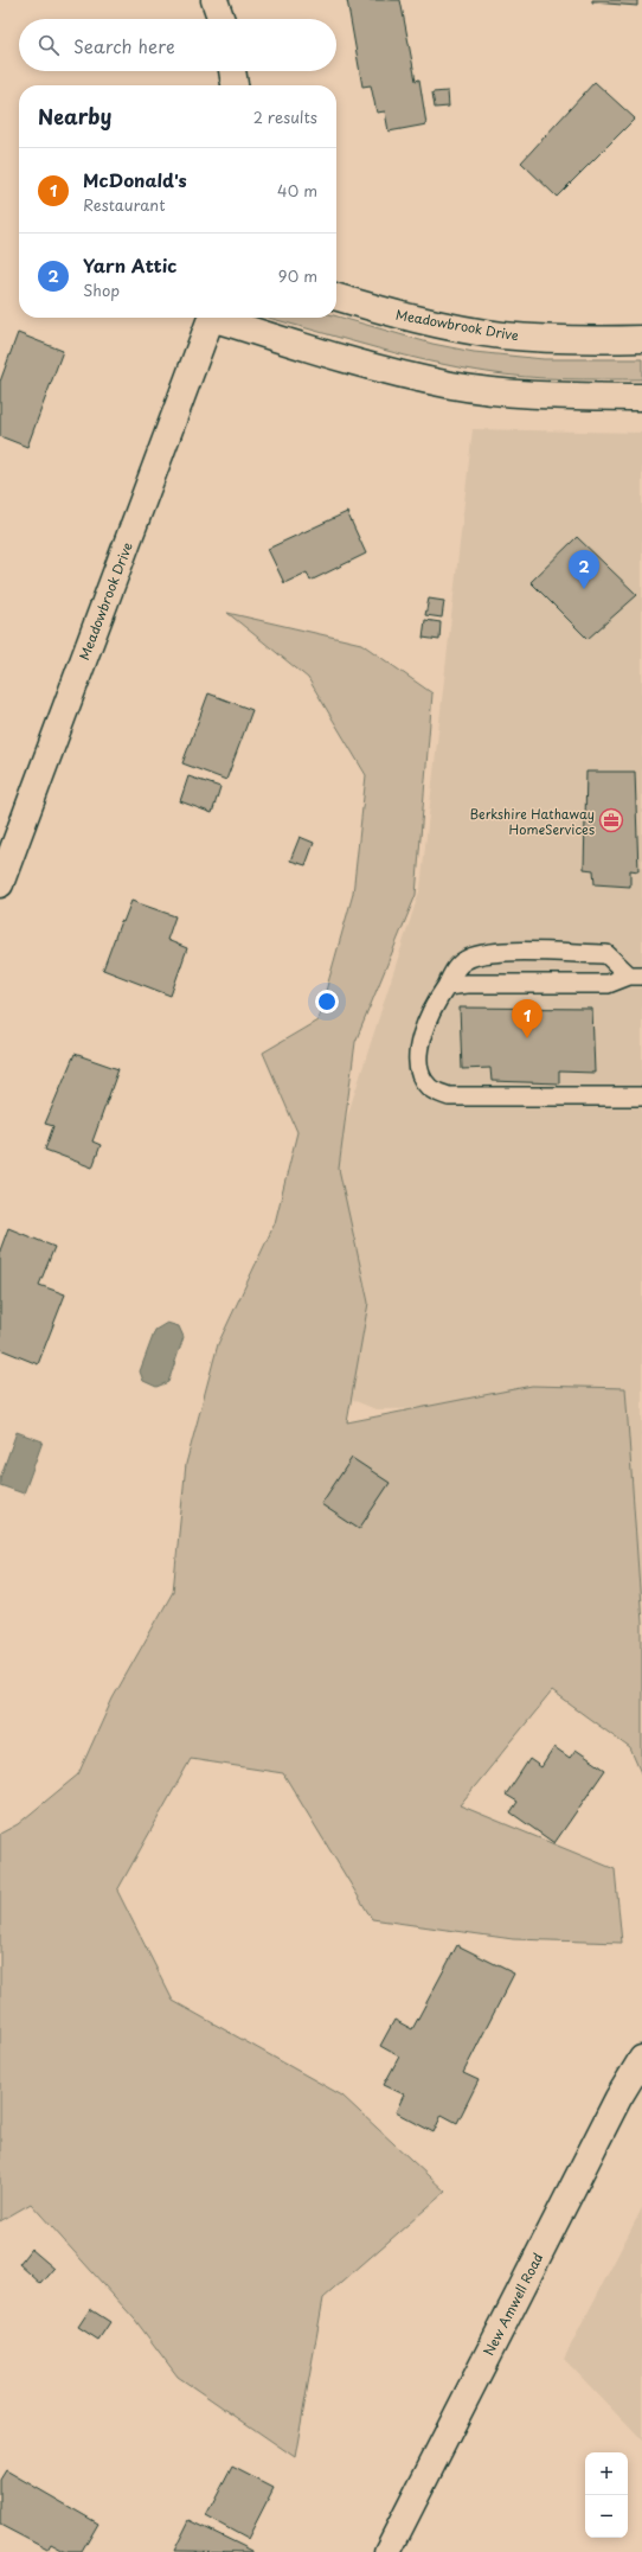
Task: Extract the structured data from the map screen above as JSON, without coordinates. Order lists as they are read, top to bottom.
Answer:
{
  "streets": {
    "street": ["Meadowbrook Drive", "New Amwell Road"]
  },
  "places": {
    "office": ["Berkshire Hathaway HomeServices"]
  },
  "page": {
    "search": "Search here",
    "heading": ["Nearby", "2 results"],
    "list": [
      {
        "mark": "1",
        "name": "McDonald's",
        "note": "Restaurant",
        "value": "40 m"
      },
      {
        "mark": "2",
        "name": "Yarn Attic",
        "note": "Shop",
        "value": "90 m"
      }
    ],
    "pins": ["2", "1"],
    "map_buttons": ["+", "−"]
  }
}
